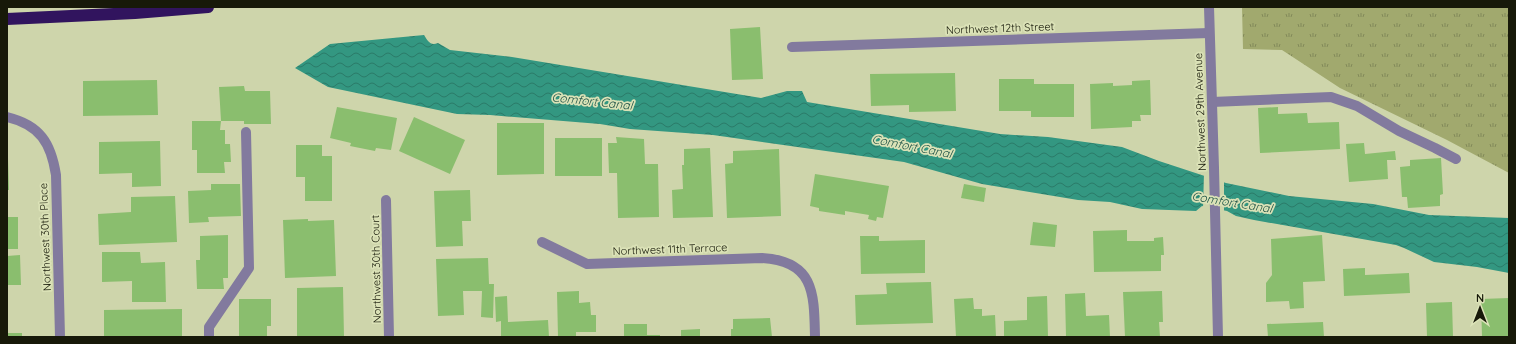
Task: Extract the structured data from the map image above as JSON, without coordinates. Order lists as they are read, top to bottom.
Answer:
{
  "streets": {
    "street": [
      "Northwest 12th Street",
      "Northwest 29th Avenue",
      "Northwest 30th Place",
      "Northwest 11th Terrace",
      "Northwest 30th Court"
    ]
  },
  "crossings": [
    ["Northwest 12th Street", "Northwest 29th Avenue"]
  ],
  "water": ["Comfort Canal"],
  "north": "top"
}
